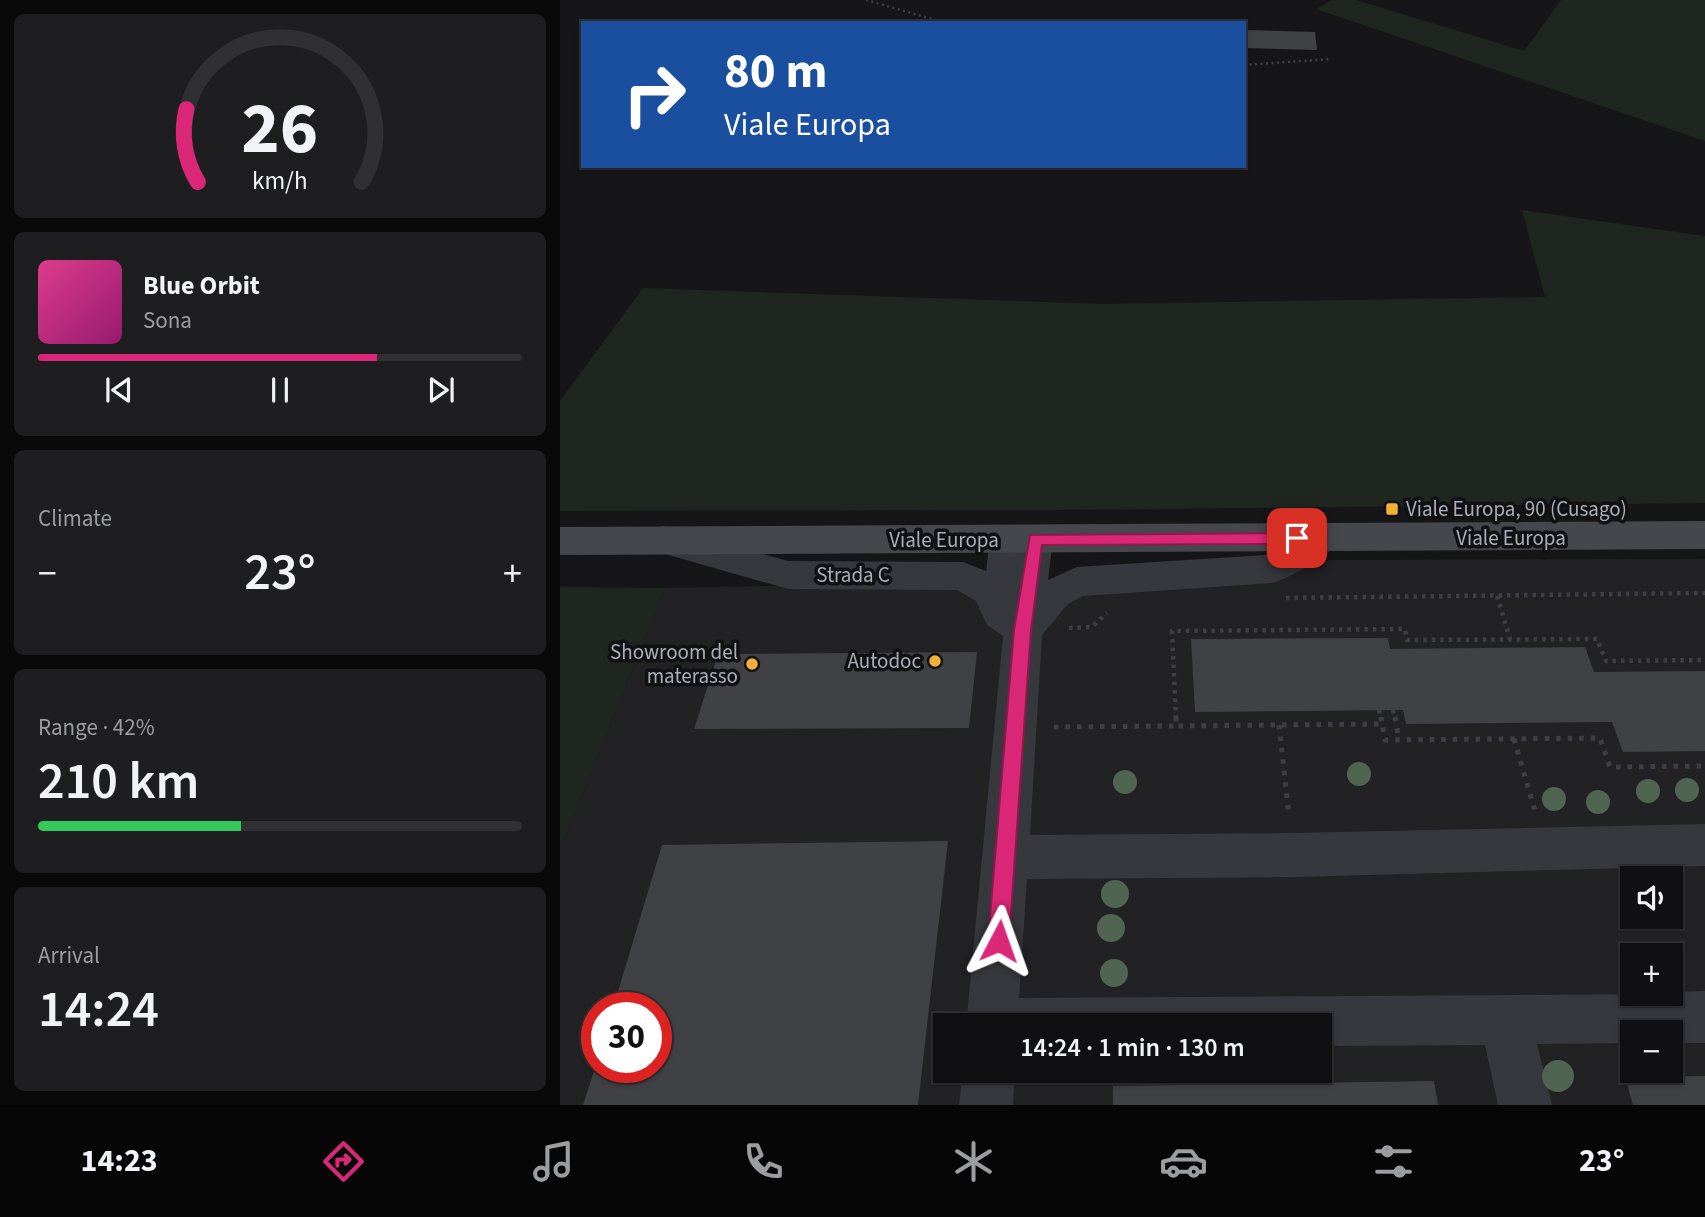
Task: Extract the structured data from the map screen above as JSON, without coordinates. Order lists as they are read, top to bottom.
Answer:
{
  "streets": {
    "main road": ["Viale Europa"],
    "street": ["Strada C"]
  },
  "crossings": [
    ["Viale Europa", "Strada C"]
  ],
  "places": {
    "transit": ["Viale Europa, 90 (Cusago)"],
    "other": ["Autodoc", "Showroom del materasso"]
  },
  "page": {
    "turn": ["80 m", "Viale Europa"],
    "song": ["Blue Orbit", "Sona"],
    "tile": [
      "Climate",
      ["Range · 42%", "210 km"],
      ["Arrival", "14:24"]
    ],
    "heat": ["−", "23°", "+"],
    "map_buttons": ["+", "−"],
    "limit": "30",
    "trip": "14:24 · 1 min · 130 m",
    "tabs": ["14:23", "23°"],
    "gauge": ["26", "km/h"]
  }
}
